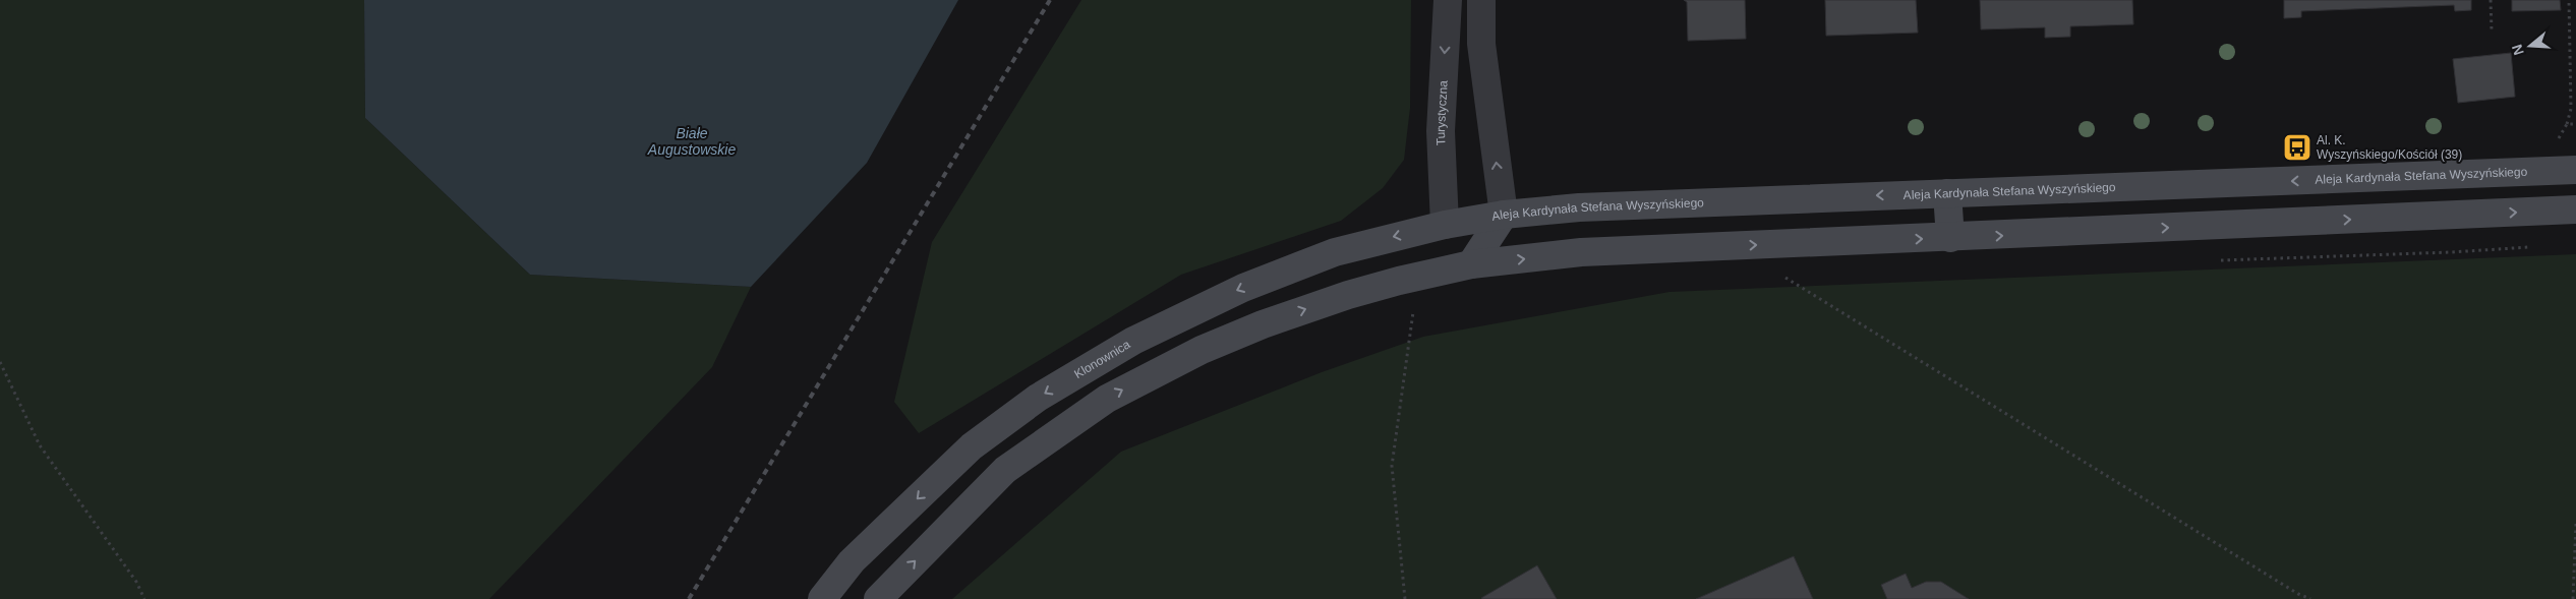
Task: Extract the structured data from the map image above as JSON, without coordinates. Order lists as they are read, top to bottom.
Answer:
{
  "streets": {
    "main road": ["Aleja Kardynała Stefana Wyszyńskiego", "Klonownica"],
    "street": ["Turystyczna"]
  },
  "crossings": [
    ["Turystyczna", "Aleja Kardynała Stefana Wyszyńskiego"],
    ["Turystyczna", "Klonownica"],
    ["Aleja Kardynała Stefana Wyszyńskiego", "Klonownica"]
  ],
  "water": ["Białe Augustowskie"],
  "places": {
    "bus stop": ["Al. K. Wyszyńskiego/Kościół (39)"]
  },
  "north": "left"
}
